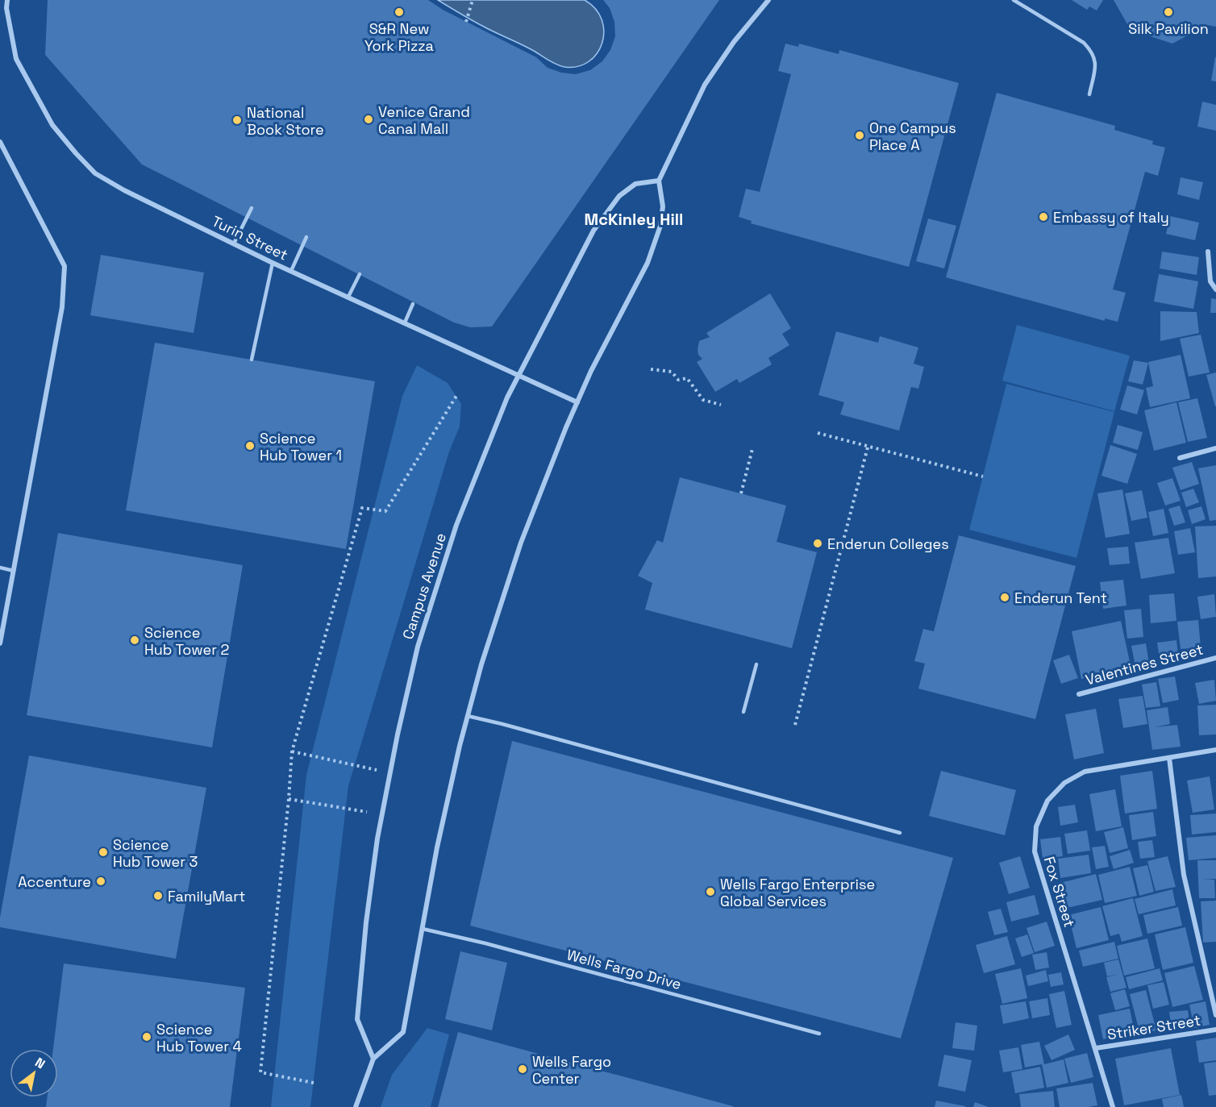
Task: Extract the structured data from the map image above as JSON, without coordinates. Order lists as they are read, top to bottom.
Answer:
{
  "streets": {
    "street": [
      "Turin Street",
      "Campus Avenue",
      "Valentines Street",
      "Fox Street",
      "Striker Street"
    ],
    "lane": ["Wells Fargo Drive"]
  },
  "crossings": [
    ["Turin Street", "Campus Avenue"],
    ["Fox Street", "Striker Street"]
  ],
  "districts": ["McKinley Hill"],
  "places": [
    "S&R New York Pizza",
    "Silk Pavilion",
    "Venice Grand Canal Mall",
    "National Book Store",
    "One Campus Place A",
    "Embassy of Italy",
    "Science Hub Tower 1",
    "Enderun Colleges",
    "Enderun Tent",
    "Science Hub Tower 2",
    "Science Hub Tower 3",
    "Accenture",
    "Wells Fargo Enterprise Global Services",
    "FamilyMart",
    "Science Hub Tower 4",
    "Wells Fargo Center"
  ],
  "north": "top right"
}
